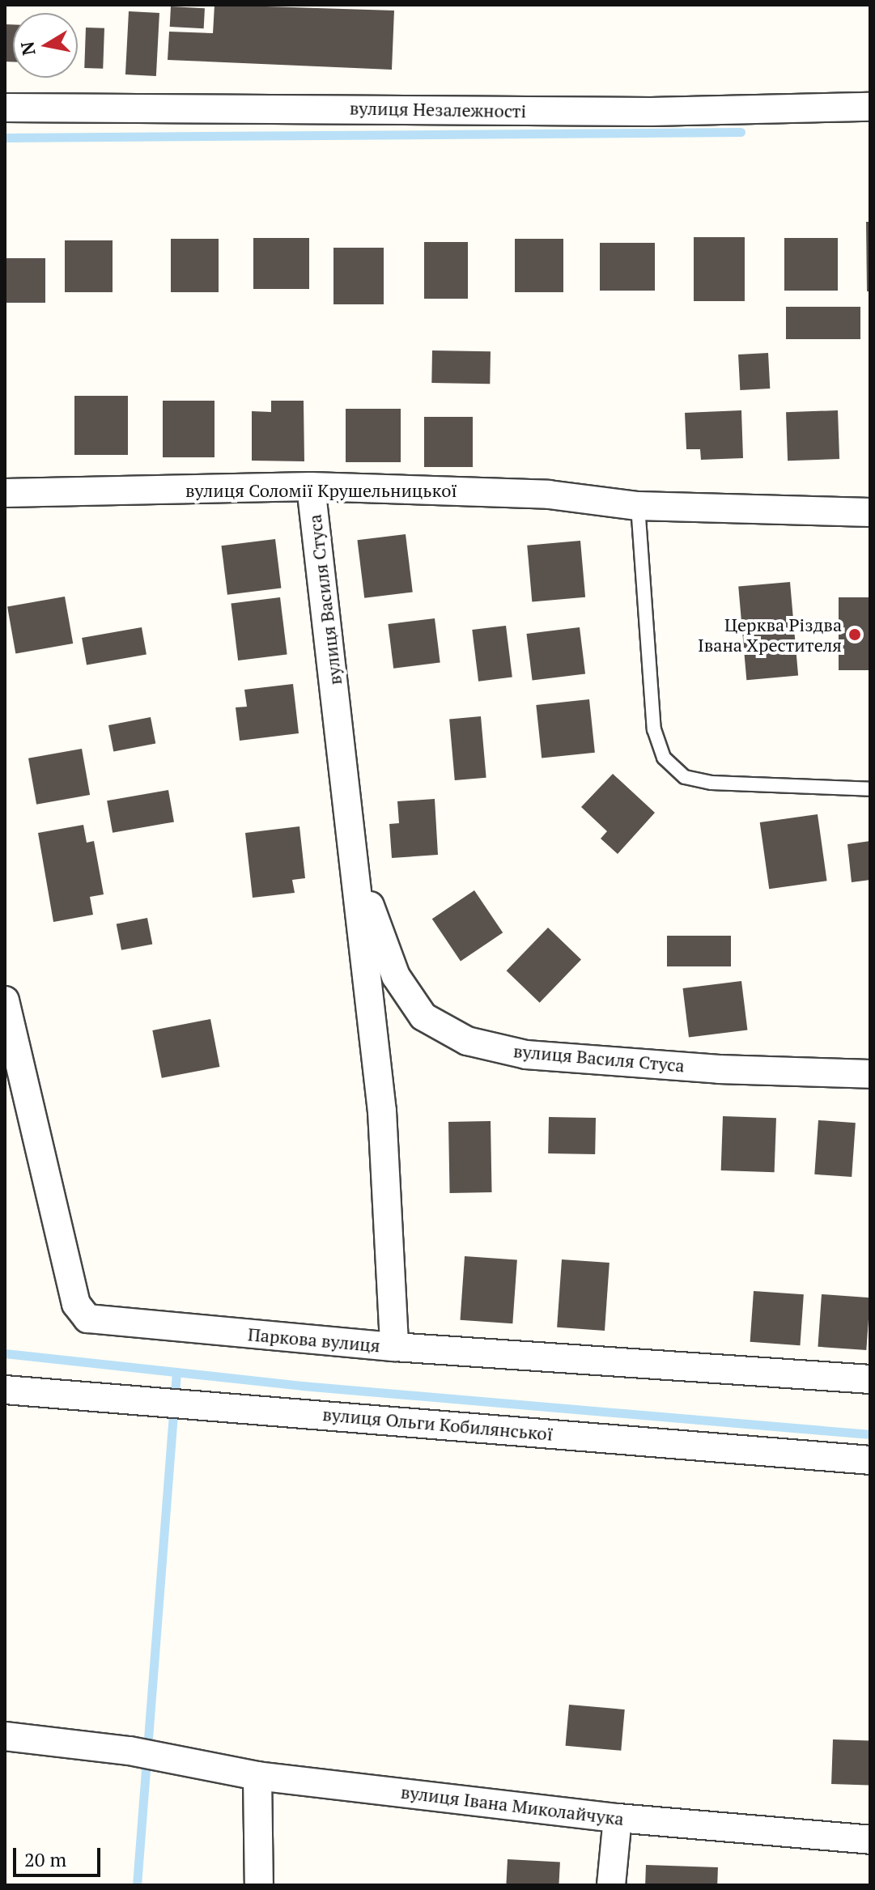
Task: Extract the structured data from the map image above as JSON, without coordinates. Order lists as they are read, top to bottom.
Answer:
{
  "streets": {
    "street": [
      "вулиця Незалежності",
      "вулиця Соломії Крушельницької",
      "вулиця Василя Стуса",
      "Паркова вулиця",
      "вулиця Ольги Кобилянської",
      "вулиця Івана Миколайчука"
    ]
  },
  "crossings": [
    ["вулиця Соломії Крушельницької", "вулиця Василя Стуса"],
    ["вулиця Василя Стуса", "Паркова вулиця"]
  ],
  "places": ["Церква Різдва Івана Хрестителя"],
  "scale_bar": "20 m",
  "north": "left"
}
